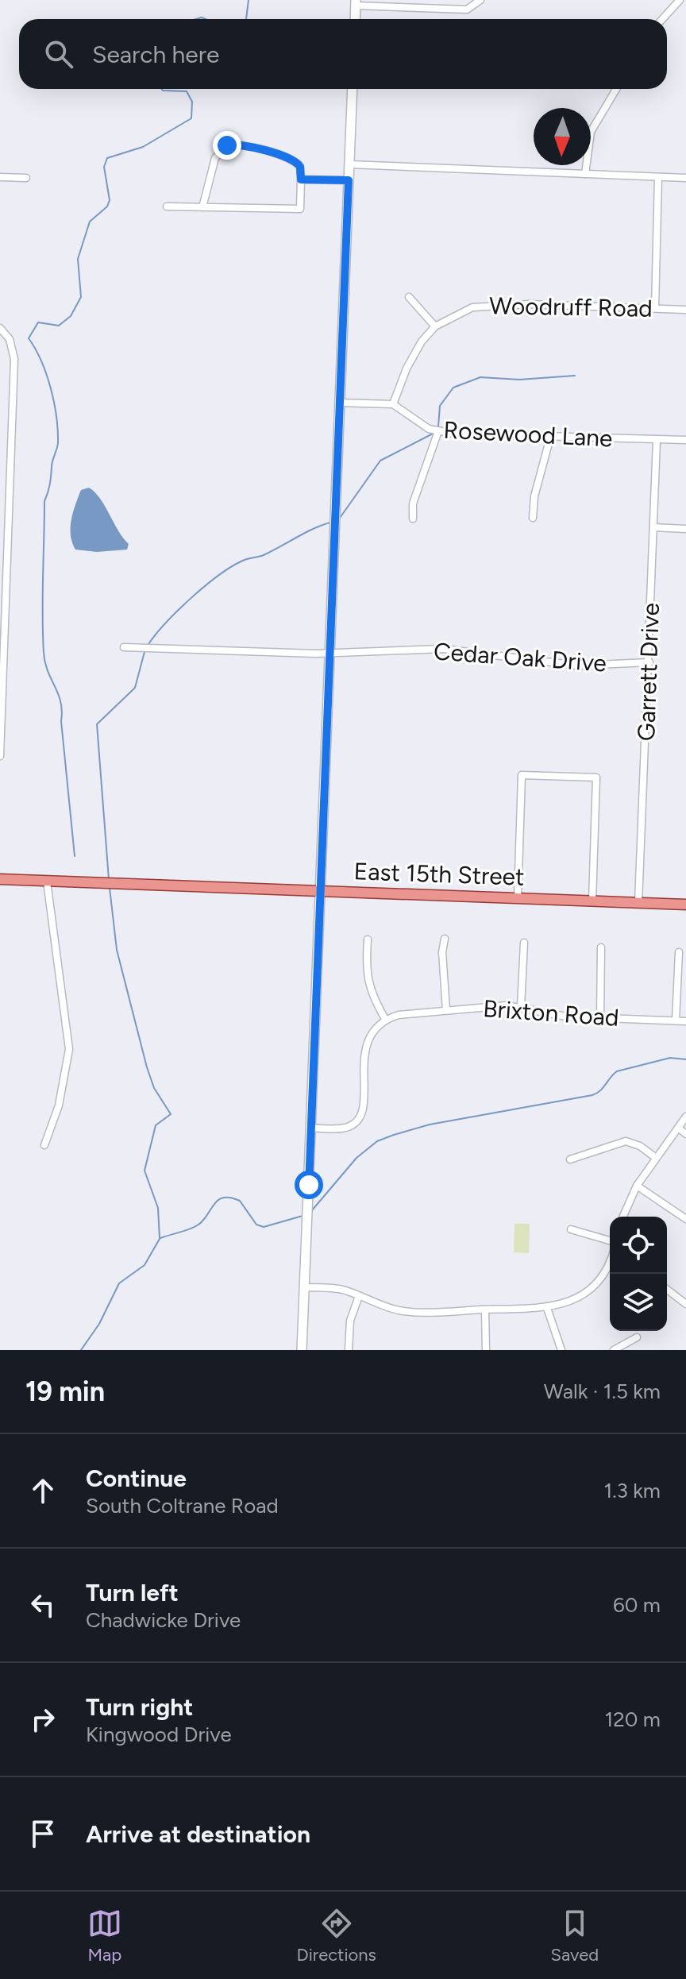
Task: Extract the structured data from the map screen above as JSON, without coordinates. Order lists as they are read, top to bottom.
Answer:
{
  "streets": {
    "main road": ["East 15th Street"],
    "street": [
      "Woodruff Road",
      "Rosewood Lane",
      "Cedar Oak Drive",
      "Garrett Drive",
      "Brixton Road"
    ]
  },
  "crossings": [
    ["Woodruff Road", "Rosewood Lane"],
    ["Rosewood Lane", "Garrett Drive"],
    ["Cedar Oak Drive", "Garrett Drive"],
    ["Garrett Drive", "East 15th Street"]
  ],
  "north": "bottom",
  "page": {
    "search": "Search here",
    "heading": ["19 min", "Walk · 1.5 km"],
    "list": [
      ["Continue", "South Coltrane Road", "1.3 km"],
      ["Turn left", "Chadwicke Drive", "60 m"],
      ["Turn right", "Kingwood Drive", "120 m"],
      "Arrive at destination"
    ],
    "nav": ["Map", "Directions", "Saved"]
  }
}
